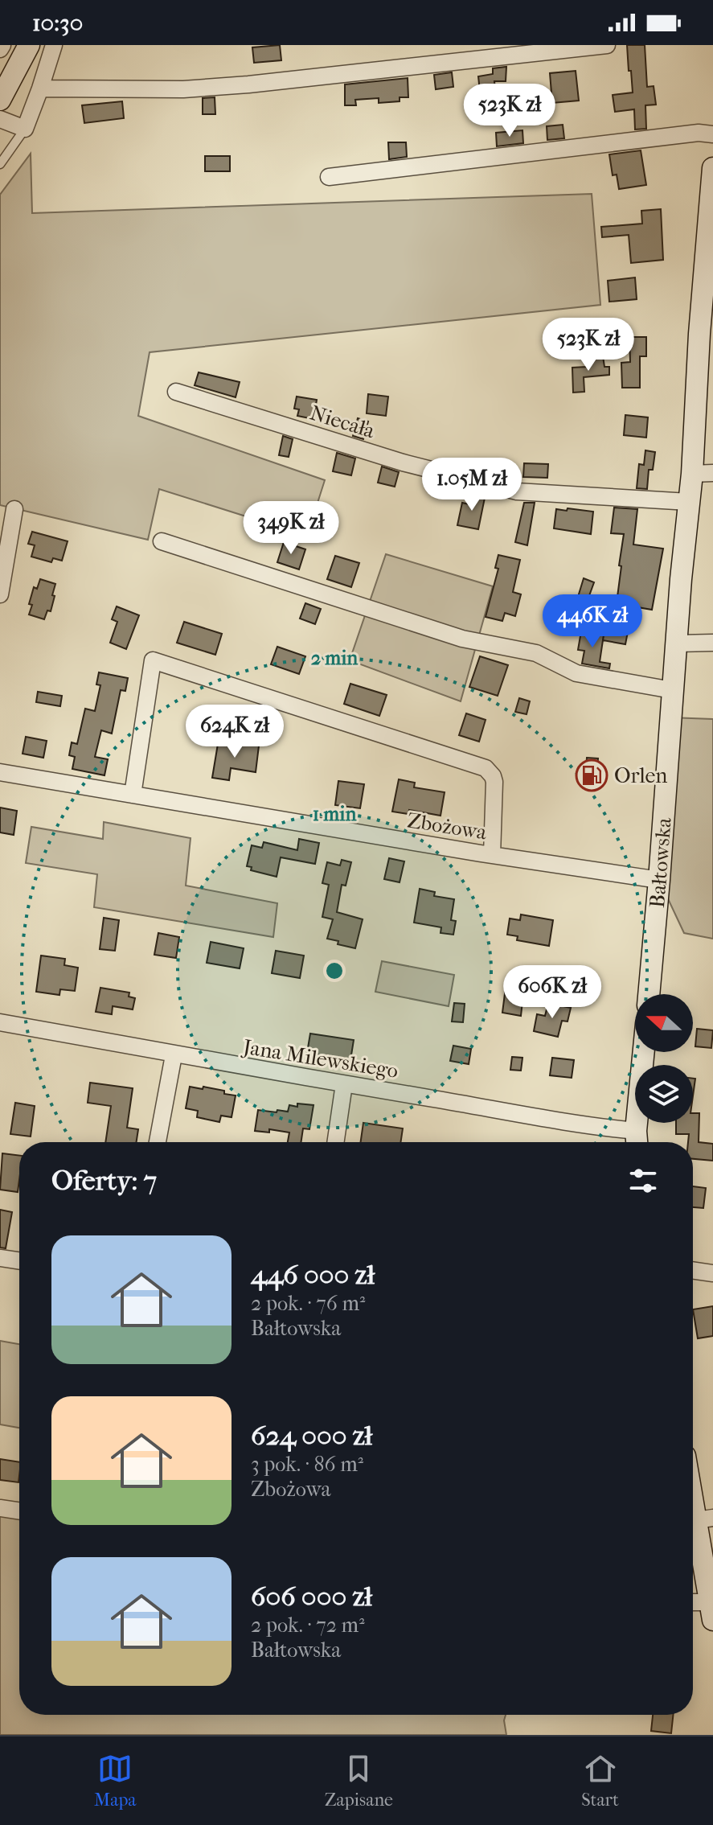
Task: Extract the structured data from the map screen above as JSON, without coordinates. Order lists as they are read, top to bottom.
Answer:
{
  "streets": {
    "main road": ["Bałtowska"],
    "street": ["Niecała", "Zbożowa", "Jana Milewskiego"]
  },
  "crossings": [
    ["Niecała", "Bałtowska"],
    ["Zbożowa", "Bałtowska"]
  ],
  "places": {
    "fuel station": ["Orlen"]
  },
  "north": "left",
  "page": {
    "status": "10:30",
    "price": [
      "523K zł",
      "523K zł",
      "1.05M zł",
      "349K zł",
      "446K zł",
      "624K zł",
      "606K zł"
    ],
    "heading": "Oferty: 7",
    "list": [
      {
        "name": "446 000 zł",
        "note": "2 pok. · 76 m² · Bałtowska"
      },
      {
        "name": "624 000 zł",
        "note": "3 pok. · 86 m² · Zbożowa"
      },
      {
        "name": "606 000 zł",
        "note": "2 pok. · 72 m² · Bałtowska"
      }
    ],
    "tabs": ["Mapa", "Zapisane", "Start"]
  },
  "rings": ["2 min", "1 min"]
}
